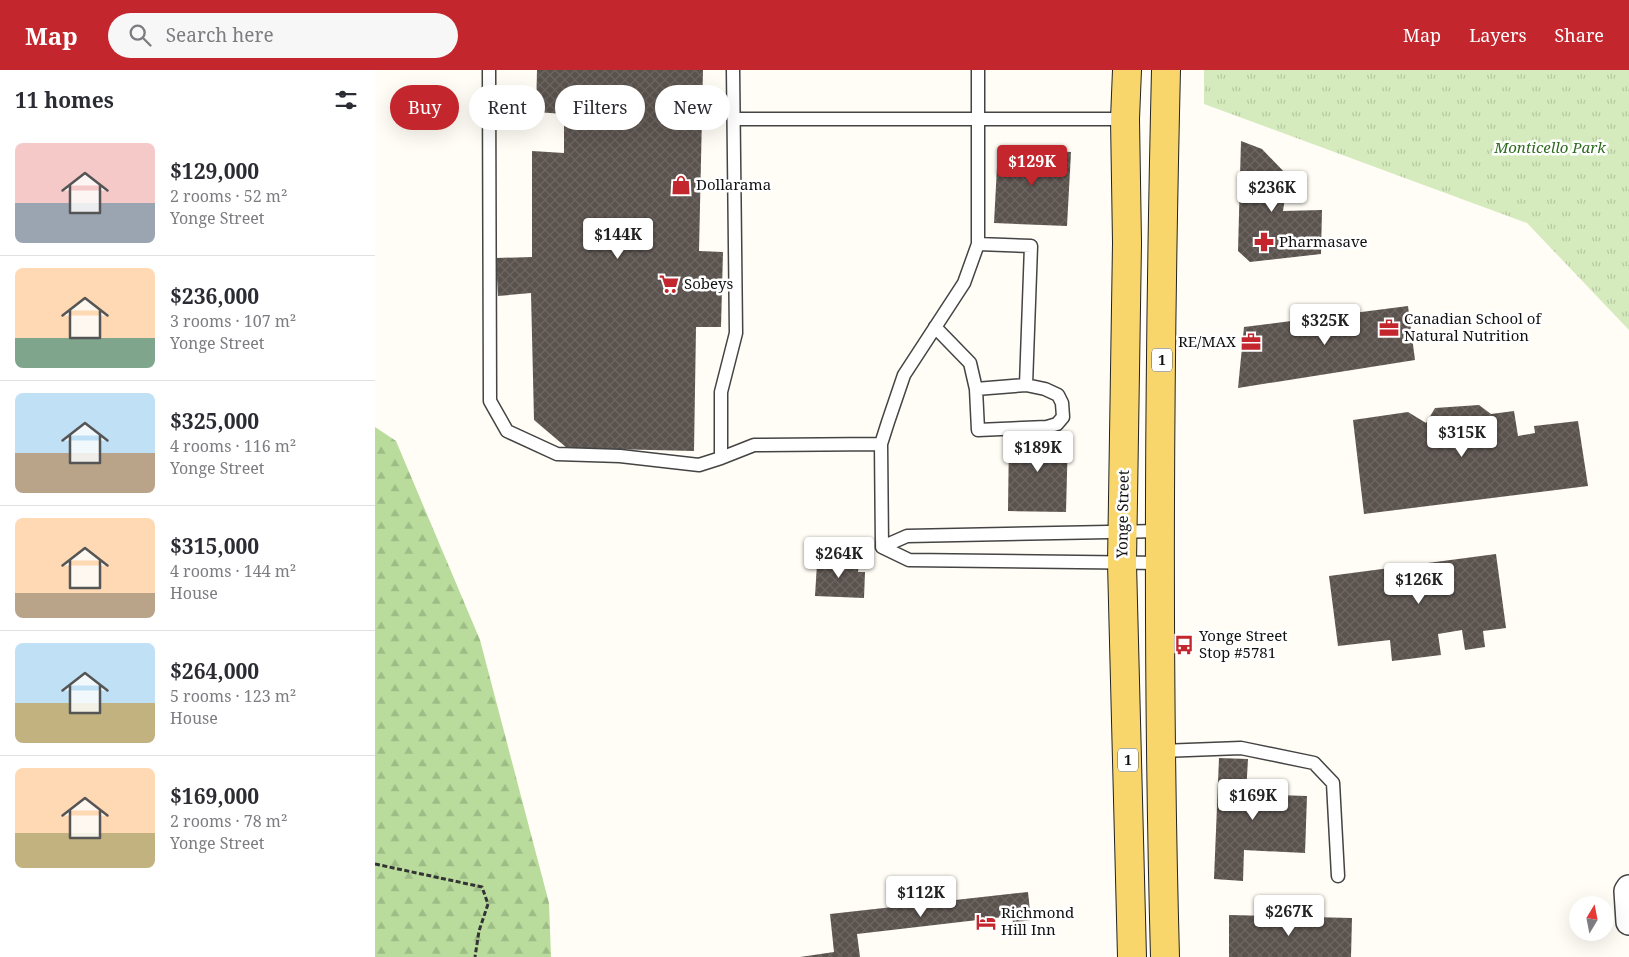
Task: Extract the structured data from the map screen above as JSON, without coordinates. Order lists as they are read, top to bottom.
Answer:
{
  "streets": {
    "main road": ["1", "Yonge Street"]
  },
  "parks": ["Monticello Park"],
  "places": {
    "shop": ["Dollarama"],
    "pharmacy": ["Pharmasave"],
    "supermarket": ["Sobeys"],
    "office": ["Canadian School of Natural Nutrition", "RE/MAX"],
    "bus stop": ["Yonge Street Stop #5781"],
    "hotel": ["Richmond Hill Inn"]
  },
  "north": "top",
  "page": {
    "header": "Map",
    "search": "Search here",
    "nav": ["Map", "Layers", "Share"],
    "heading": "11 homes",
    "chip": [
      "Buy",
      "Rent",
      "Filters",
      "New"
    ],
    "list": [
      {
        "name": "$129,000",
        "note": "2 rooms · 52 m² · Yonge Street"
      },
      {
        "name": "$236,000",
        "note": "3 rooms · 107 m² · Yonge Street"
      },
      {
        "name": "$325,000",
        "note": "4 rooms · 116 m² · Yonge Street"
      },
      {
        "name": "$315,000",
        "note": "4 rooms · 144 m² · House"
      },
      {
        "name": "$264,000",
        "note": "5 rooms · 123 m² · House"
      },
      {
        "name": "$169,000",
        "note": "2 rooms · 78 m² · Yonge Street"
      }
    ],
    "price": [
      "$129K",
      "$236K",
      "$144K",
      "$325K",
      "$315K",
      "$189K",
      "$264K",
      "$126K",
      "$169K",
      "$112K",
      "$267K"
    ]
  }
}
